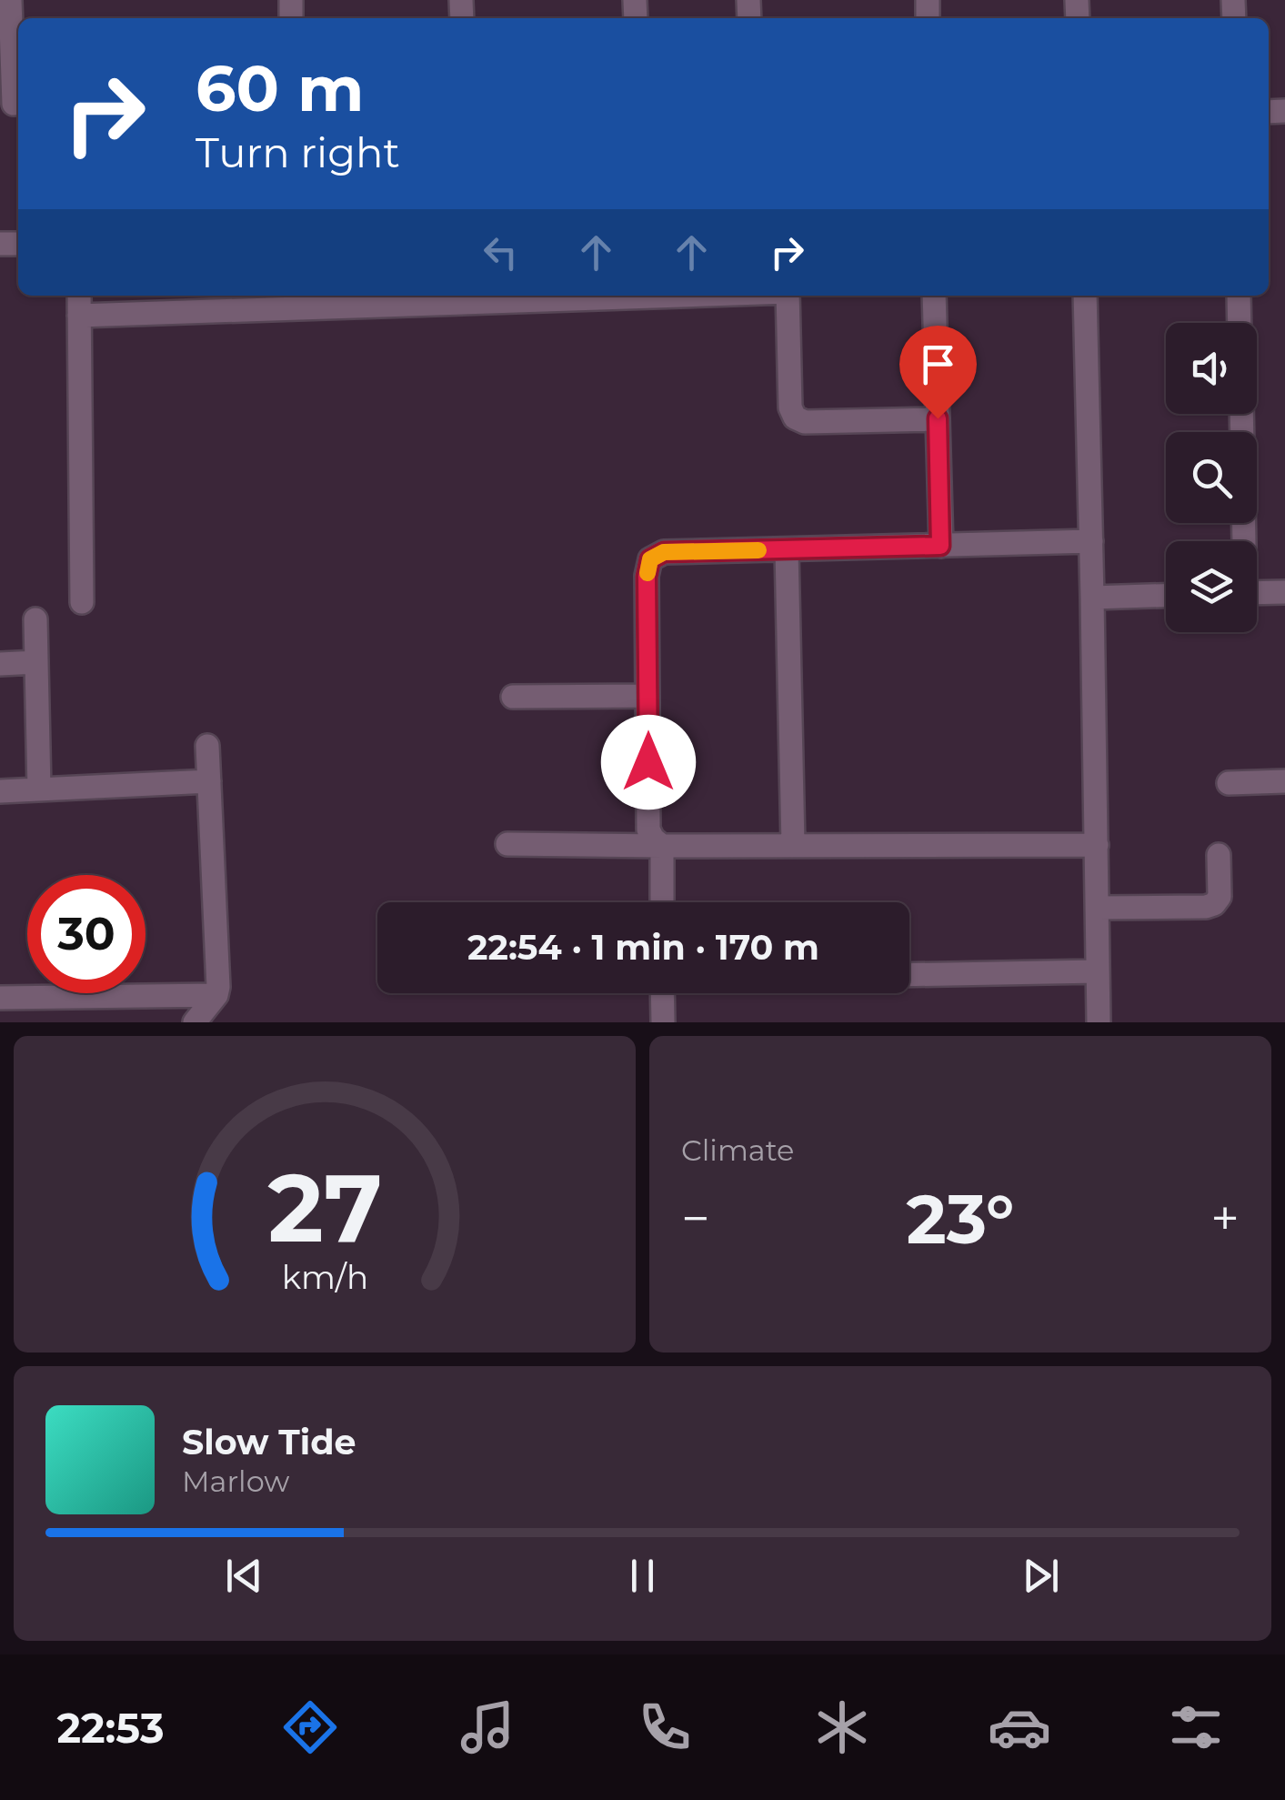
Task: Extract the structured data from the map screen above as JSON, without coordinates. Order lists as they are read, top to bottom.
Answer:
{
  "page": {
    "turn": ["60 m", "Turn right"],
    "limit": "30",
    "trip": "22:54 · 1 min · 170 m",
    "tile": "Climate",
    "heat": ["−", "23°", "+"],
    "song": ["Slow Tide", "Marlow"],
    "tabs": "22:53",
    "gauge": ["27", "km/h"]
  }
}
